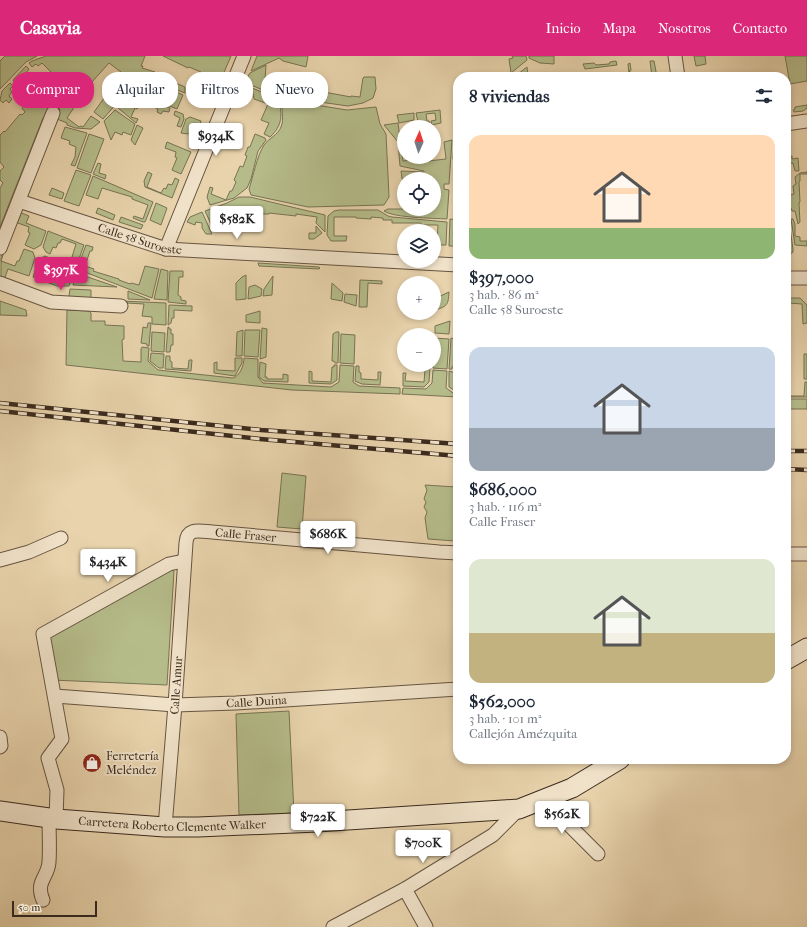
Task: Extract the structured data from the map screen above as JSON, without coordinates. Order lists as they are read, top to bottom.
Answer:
{
  "streets": {
    "main road": ["Carretera Roberto Clemente Walker"],
    "street": [
      "Calle 58 Suroeste",
      "Calle Fraser",
      "Calle Amur",
      "Calle Duina"
    ]
  },
  "crossings": [
    ["Calle Fraser", "Calle Amur"],
    ["Calle Amur", "Calle Duina"],
    ["Calle Amur", "Carretera Roberto Clemente Walker"]
  ],
  "places": {
    "shop": ["Ferretería Meléndez"]
  },
  "scale_bar": "50 m",
  "north": "top",
  "page": {
    "header": "Casavia",
    "nav": [
      "Inicio",
      "Mapa",
      "Nosotros",
      "Contacto"
    ],
    "chip": [
      "Comprar",
      "Alquilar",
      "Filtros",
      "Nuevo"
    ],
    "heading": "8 viviendas",
    "map_buttons": ["+", "−"],
    "list": [
      {
        "name": "$397,000",
        "note": "3 hab. · 86 m² · Calle 58 Suroeste"
      },
      {
        "name": "$686,000",
        "note": "3 hab. · 116 m² · Calle Fraser"
      },
      {
        "name": "$562,000",
        "note": "3 hab. · 101 m² · Callejón Amézquita"
      }
    ],
    "price": [
      "$934K",
      "$582K",
      "$397K",
      "$686K",
      "$434K",
      "$562K",
      "$722K",
      "$700K"
    ],
    "scale": "50 m"
  }
}
